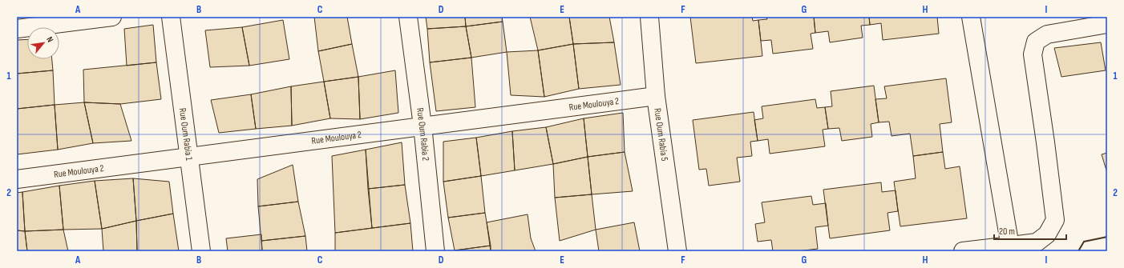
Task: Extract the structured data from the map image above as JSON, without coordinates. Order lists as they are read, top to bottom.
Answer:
{
  "streets": {
    "street": [
      "Rue Moulouya 2",
      "Rue Oum Rabia 2",
      "Rue Oum Rabia 1",
      "Rue Oum Rabia 5"
    ]
  },
  "crossings": [
    ["Rue Moulouya 2", "Rue Oum Rabia 2"],
    ["Rue Moulouya 2", "Rue Oum Rabia 1"],
    ["Rue Moulouya 2", "Rue Oum Rabia 5"]
  ],
  "scale_bar": "20 m",
  "north": "top right",
  "grid": {
    "columns": [
      "A",
      "B",
      "C",
      "D",
      "E",
      "F",
      "G",
      "H",
      "I"
    ],
    "rows": ["1", "2"]
  }
}
